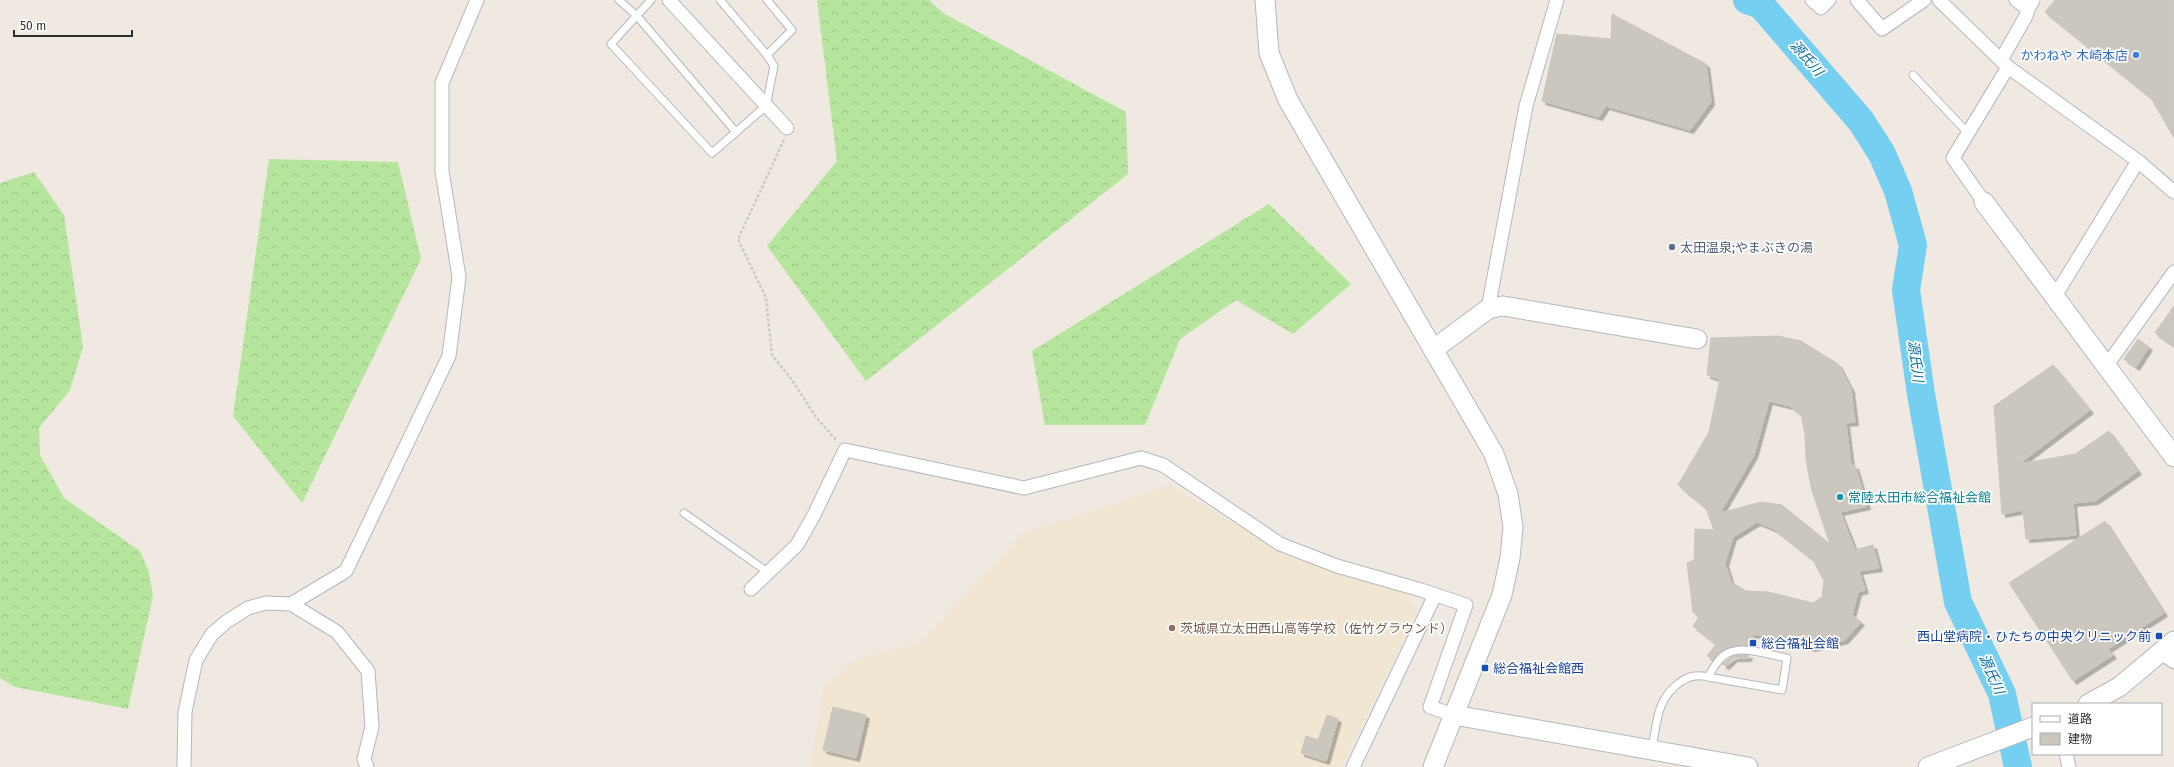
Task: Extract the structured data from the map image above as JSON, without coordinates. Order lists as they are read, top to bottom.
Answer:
{
  "water": ["源氏川"],
  "places": {
    "other": [
      "かわねや 木崎本店",
      "太田温泉;やまぶきの湯",
      "常陸太田市総合福祉会館",
      "茨城県立太田西山高等学校（佐竹グラウンド）"
    ],
    "transit": ["西山堂病院・ひたちの中央クリニック前", "総合福祉会館", "総合福祉会館西"]
  },
  "legend": ["道路", "建物"],
  "scale_bar": "50 m"
}
